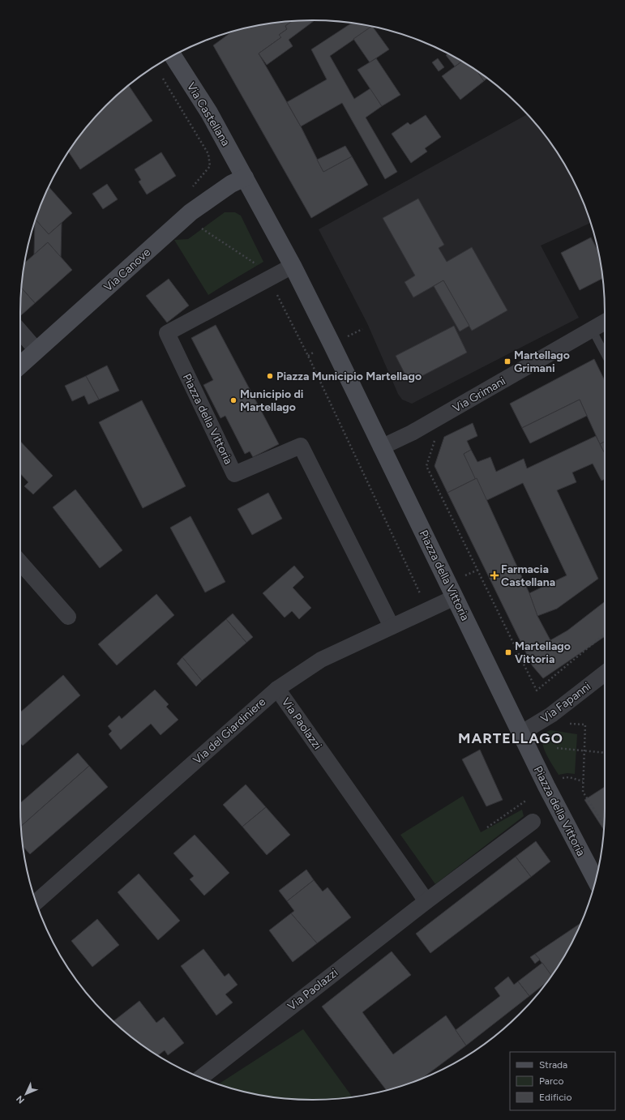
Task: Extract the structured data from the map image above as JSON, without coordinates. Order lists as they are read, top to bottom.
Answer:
{
  "streets": {
    "street": [
      "Via Castellana",
      "Via Canove",
      "Via Grimani",
      "Piazza della Vittoria",
      "Via Fapanni",
      "Via Paolazzi",
      "Via del Giardiniere"
    ]
  },
  "crossings": [
    ["Via Castellana", "Via Canove"],
    ["Via Castellana", "Piazza della Vittoria"],
    ["Via Canove", "Piazza della Vittoria"],
    ["Via Grimani", "Piazza della Vittoria"],
    ["Piazza della Vittoria", "Via Fapanni"],
    ["Piazza della Vittoria", "Via del Giardiniere"],
    ["Via Paolazzi", "Via del Giardiniere"]
  ],
  "districts": ["MARTELLAGO"],
  "places": {
    "transit": ["Martellago Grimani", "Martellago Vittoria"],
    "other": ["Piazza Municipio Martellago", "Municipio di Martellago"],
    "health": ["Farmacia Castellana"]
  },
  "legend": ["Strada", "Parco", "Edificio"],
  "north": "bottom left"
}
